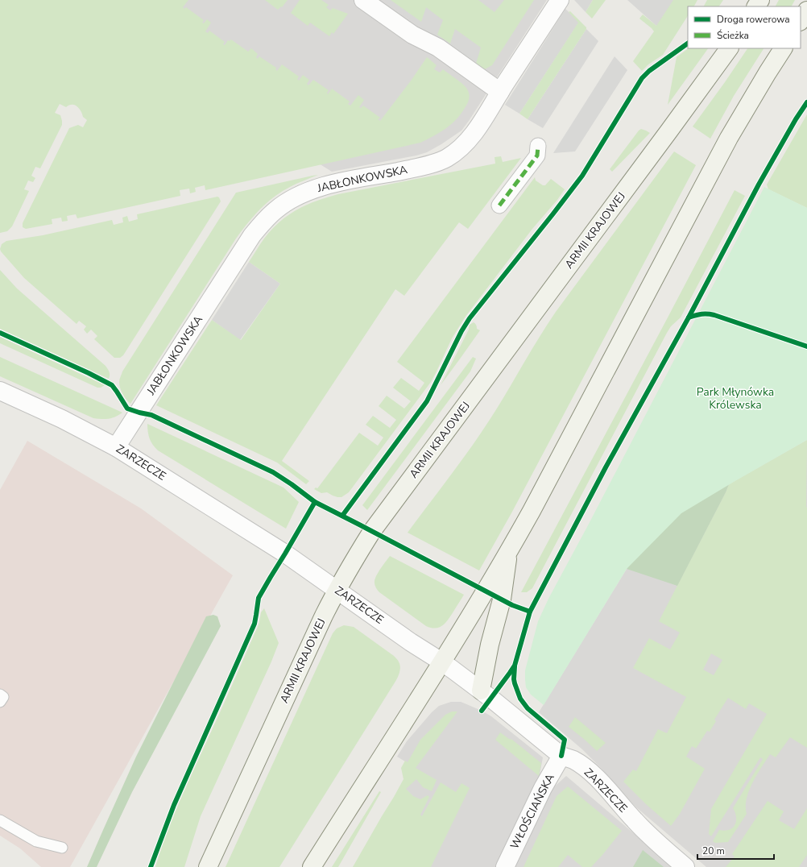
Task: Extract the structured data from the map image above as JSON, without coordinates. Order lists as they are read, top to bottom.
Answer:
{
  "streets": {
    "main road": ["ARMII KRAJOWEJ"],
    "street": ["JABŁONKOWSKA", "ZARZECZE", "WŁOŚCIAŃSKA"]
  },
  "crossings": [
    ["JABŁONKOWSKA", "ZARZECZE"],
    ["ARMII KRAJOWEJ", "ZARZECZE"],
    ["ZARZECZE", "WŁOŚCIAŃSKA"]
  ],
  "parks": ["Park Młynówka Królewska"],
  "legend": ["Droga rowerowa", "Ścieżka"],
  "scale_bar": "20 m"
}
